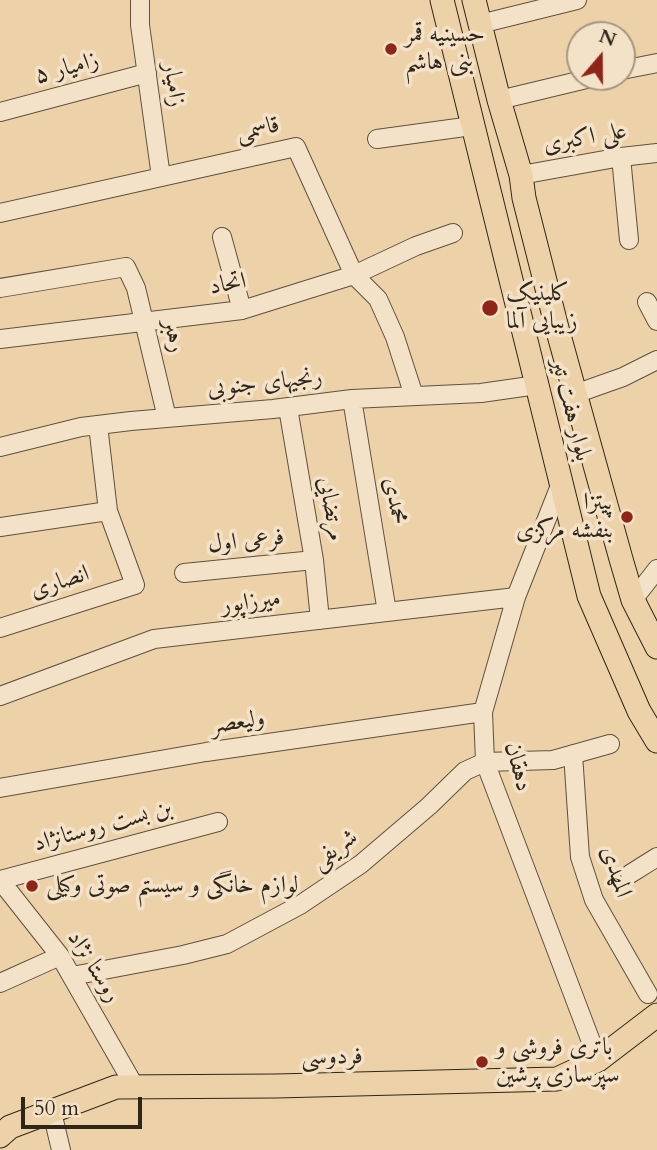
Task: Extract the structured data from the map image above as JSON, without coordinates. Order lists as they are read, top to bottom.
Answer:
{
  "streets": {
    "main road": ["بلوار هفت تیر", "فردوسی"],
    "street": [
      "زامیار ۵",
      "زامیار",
      "قاسمی",
      "علی اکبری",
      "اتحاد",
      "رهبر",
      "رنجیهای جنوبی",
      "محمدی",
      "مرتضایی",
      "فرعی اول",
      "انصاری",
      "میرزاپور",
      "ولیعصر",
      "دهقان",
      "بن بست روستانژاد",
      "شریفی",
      "المهدی",
      "روستا نژاد"
    ]
  },
  "crossings": [
    ["زامیار ۵", "زامیار"],
    ["زامیار", "قاسمی"],
    ["قاسمی", "اتحاد"],
    ["قاسمی", "رنجیهای جنوبی"],
    ["علی اکبری", "بلوار هفت تیر"],
    ["اتحاد", "رهبر"],
    ["رهبر", "رنجیهای جنوبی"],
    ["رنجیهای جنوبی", "بلوار هفت تیر"],
    ["رنجیهای جنوبی", "محمدی"],
    ["رنجیهای جنوبی", "مرتضایی"],
    ["بلوار هفت تیر", "دهقان"],
    ["محمدی", "میرزاپور"],
    ["مرتضایی", "فرعی اول"],
    ["مرتضایی", "میرزاپور"],
    ["میرزاپور", "دهقان"],
    ["ولیعصر", "دهقان"],
    ["دهقان", "شریفی"],
    ["دهقان", "فردوسی"],
    ["بن بست روستانژاد", "روستا نژاد"],
    ["شریفی", "المهدی"],
    ["شریفی", "روستا نژاد"],
    ["المهدی", "فردوسی"],
    ["روستا نژاد", "فردوسی"]
  ],
  "places": [
    "حسینیه قمر بنی هاشم",
    "کلینیک زیبایی آلما",
    "پیتزا بنفشه مرکزی",
    "لوازم خانگی و سیستم صوتی وکیلی",
    "باتری فروشی و سپرسازی پرشین"
  ],
  "scale_bar": "50 m",
  "north": "top"
}
